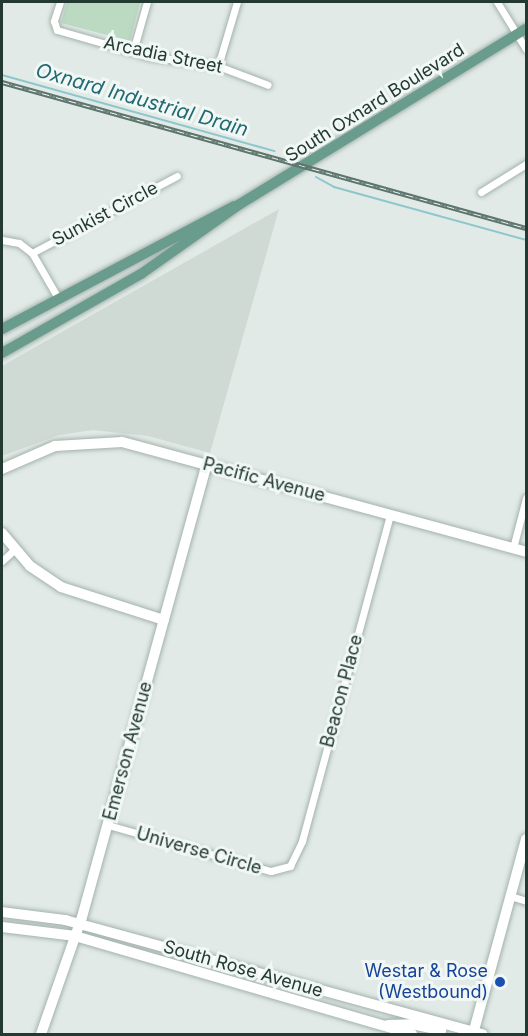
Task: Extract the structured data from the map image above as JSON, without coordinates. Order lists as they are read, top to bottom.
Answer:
{
  "streets": {
    "main road": ["South Oxnard Boulevard"],
    "street": [
      "Arcadia Street",
      "Sunkist Circle",
      "Pacific Avenue",
      "Beacon Place",
      "Emerson Avenue",
      "Universe Circle",
      "South Rose Avenue"
    ]
  },
  "crossings": [
    ["South Oxnard Boulevard", "Sunkist Circle"],
    ["Pacific Avenue", "Beacon Place"],
    ["Pacific Avenue", "Emerson Avenue"],
    ["Beacon Place", "Universe Circle"],
    ["Emerson Avenue", "Universe Circle"],
    ["Emerson Avenue", "South Rose Avenue"]
  ],
  "water": ["Oxnard Industrial Drain"],
  "places": ["Westar & Rose (Westbound)"]
}
